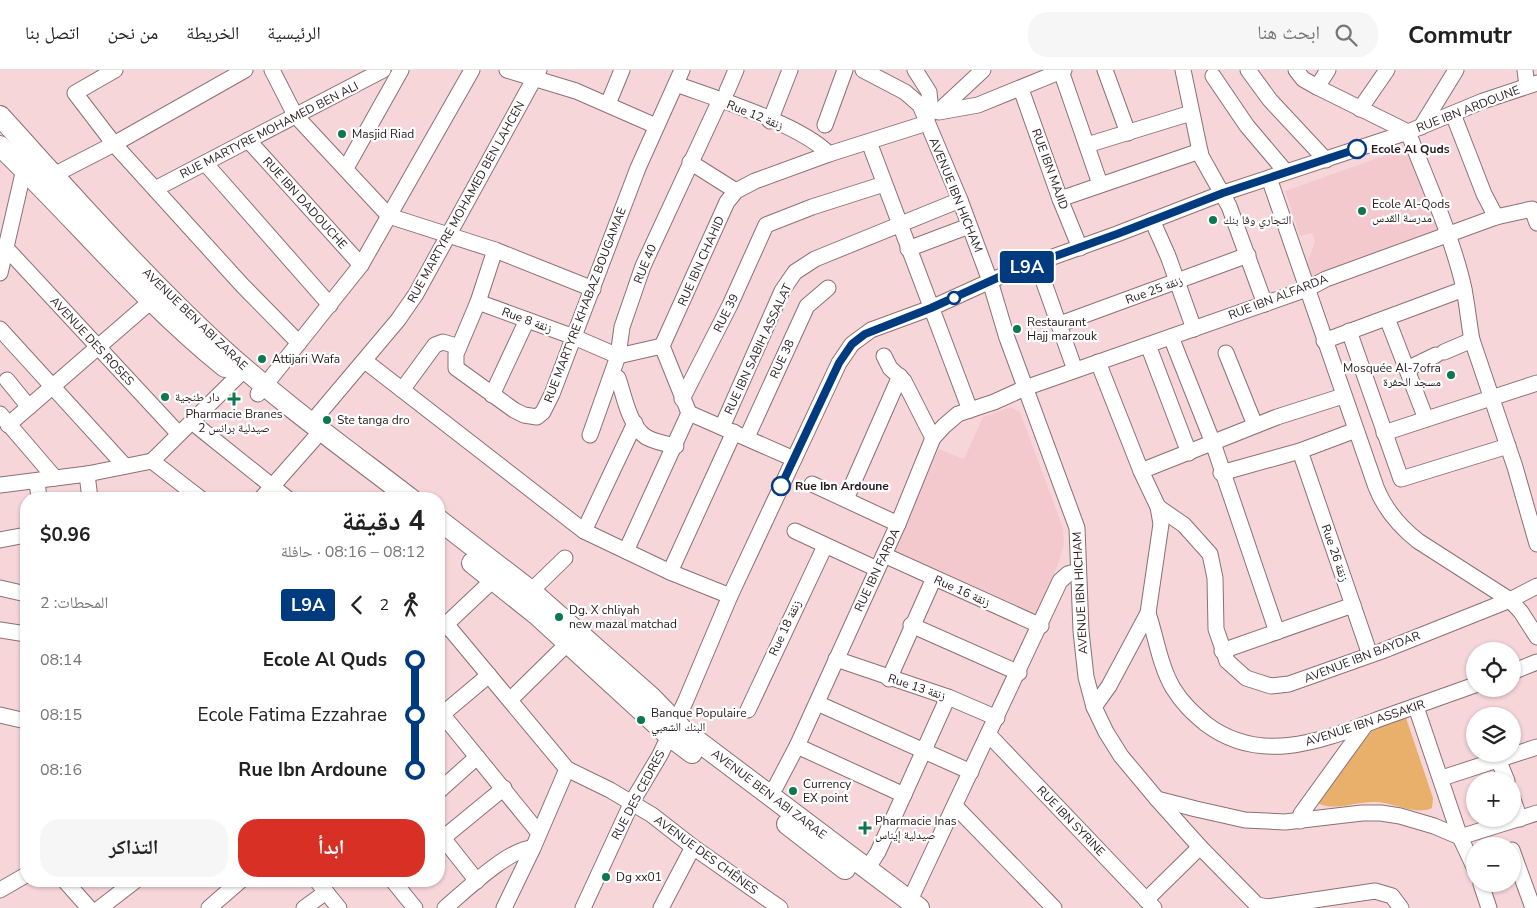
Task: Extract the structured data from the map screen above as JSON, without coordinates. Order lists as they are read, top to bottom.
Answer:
{
  "streets": {
    "main road": ["AVENUE BEN ABI ZARAE"],
    "street": [
      "RUE IBN ARDOUNE",
      "Rue 12 زنقة",
      "RUE MARTYRE MOHAMED BEN ALI",
      "RUE IBN MAJID",
      "AVENUE IBN HICHAM",
      "RUE MARTYRE MOHAMED BEN LAHCEN",
      "RUE IBN DADOUCHE",
      "RUE IBN CHAHID",
      "RUE 40",
      "Rue 25 زنقة",
      "RUE IBN ALFARDA",
      "RUE MARTYRE KHABAZ BOUGAMAE",
      "RUE 39",
      "Rue 8 زنقة",
      "AVENUE DES ROSES",
      "RUE IBN SABIH ASSALAT",
      "RUE 38",
      "Rue 26 زنقة",
      "RUE IBN FARDA",
      "Rue 16 زنقة",
      "Rue 18 زنقة",
      "AVENUE IBN BAYDAR",
      "Rue 13 زنقة",
      "AVENUE IBN ASSAKIR",
      "RUE DES CEDRES",
      "RUE IBN SYRINE",
      "AVENUE DES CHÊNES"
    ]
  },
  "crossings": [
    ["RUE IBN ARDOUNE", "RUE IBN MAJID"],
    ["RUE IBN ARDOUNE", "AVENUE IBN HICHAM"],
    ["RUE IBN ARDOUNE", "AVENUE BEN ABI ZARAE"],
    ["RUE IBN ARDOUNE", "RUE DES CEDRES"],
    ["Rue 12 زنقة", "RUE 40"],
    ["Rue 12 زنقة", "RUE MARTYRE KHABAZ BOUGAMAE"],
    ["RUE MARTYRE MOHAMED BEN ALI", "RUE IBN DADOUCHE"],
    ["AVENUE IBN HICHAM", "RUE IBN ALFARDA"],
    ["AVENUE IBN HICHAM", "RUE IBN SABIH ASSALAT"],
    ["AVENUE IBN HICHAM", "RUE IBN FARDA"],
    ["RUE MARTYRE MOHAMED BEN LAHCEN", "AVENUE BEN ABI ZARAE"],
    ["RUE 40", "Rue 8 زنقة"],
    ["RUE IBN ALFARDA", "RUE IBN FARDA"],
    ["RUE MARTYRE KHABAZ BOUGAMAE", "Rue 8 زنقة"],
    ["AVENUE BEN ABI ZARAE", "RUE IBN FARDA"],
    ["AVENUE BEN ABI ZARAE", "RUE DES CEDRES"],
    ["RUE IBN SABIH ASSALAT", "RUE 38"],
    ["Rue 26 زنقة", "AVENUE IBN BAYDAR"],
    ["RUE IBN FARDA", "Rue 16 زنقة"],
    ["RUE IBN FARDA", "Rue 13 زنقة"],
    ["RUE DES CEDRES", "AVENUE DES CHÊNES"]
  ],
  "places": {
    "other": [
      "Masjid Riad",
      "Ecole Al Quds",
      "Ecole Al-Qods مدرسة القدس",
      "التجاري وفا بنك",
      "Restaurant Hajj marzouk",
      "Attijari Wafa",
      "Mosquée Al-7ofra مسجد الحفرة",
      "دار طنجية",
      "Ste tanga dro",
      "Rue Ibn Ardoune",
      "Dg. X chliyah new mazal matchad",
      "Banque Populaire البنك الشعبي",
      "Currency EX point",
      "Dg xx01"
    ],
    "health": ["Pharmacie Branes 2 صيدلية برانس", "Pharmacie Inas صيدلية إيناس"]
  },
  "lines": ["bus line L9A"],
  "page": {
    "header": "Commutr",
    "search": "ابحث هنا",
    "nav": [
      "الرئيسية",
      "الخريطة",
      "من نحن",
      "اتصل بنا"
    ],
    "on_map": "L9A",
    "heading": ["4 دقيقة", "08:12 – 08:16 · حافلة", "$0.96"],
    "legs": ["2", "L9A", "المحطات: 2"],
    "list": [
      {
        "name": "Ecole Al Quds",
        "value": "08:14"
      },
      {
        "name": "Ecole Fatima Ezzahrae",
        "value": "08:15"
      },
      {
        "name": "Rue Ibn Ardoune",
        "value": "08:16"
      }
    ],
    "map_buttons": ["+", "−"],
    "buttons": ["ابدأ", "التذاكر"]
  }
}
